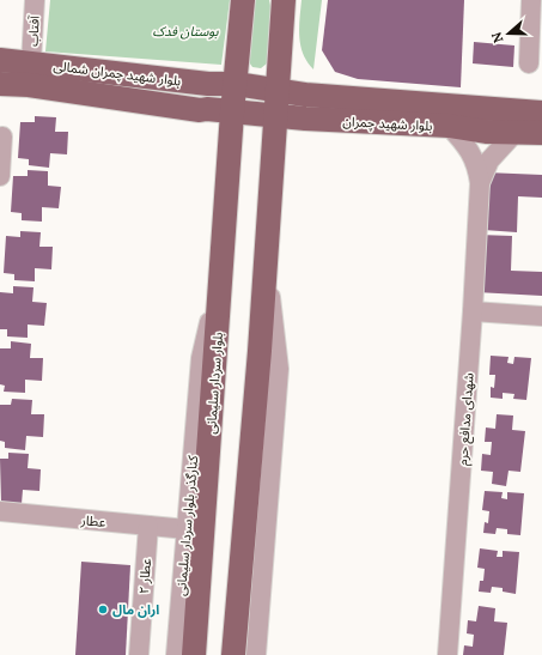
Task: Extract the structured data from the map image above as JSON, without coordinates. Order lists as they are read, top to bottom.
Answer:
{
  "streets": {
    "main road": ["بلوار شهید چمران شمالی", "بلوار شهید چمران", "بلوار سردار سلیمانی"],
    "street": [
      "آفتاب",
      "شهدای مدافع حرم",
      "عطار",
      "کنارگذر بلوار سردار سلیمانی",
      "عطار ۲"
    ]
  },
  "crossings": [
    ["آفتاب", "بلوار شهید چمران شمالی"],
    ["بلوار شهید چمران شمالی", "بلوار شهید چمران"],
    ["بلوار شهید چمران شمالی", "بلوار سردار سلیمانی"],
    ["بلوار شهید چمران", "بلوار سردار سلیمانی"],
    ["بلوار سردار سلیمانی", "کنارگذر بلوار سردار سلیمانی"],
    ["عطار", "کنارگذر بلوار سردار سلیمانی"],
    ["عطار", "عطار ۲"]
  ],
  "parks": ["بوستان فدک"],
  "places": ["اران مال"],
  "north": "left"
}
